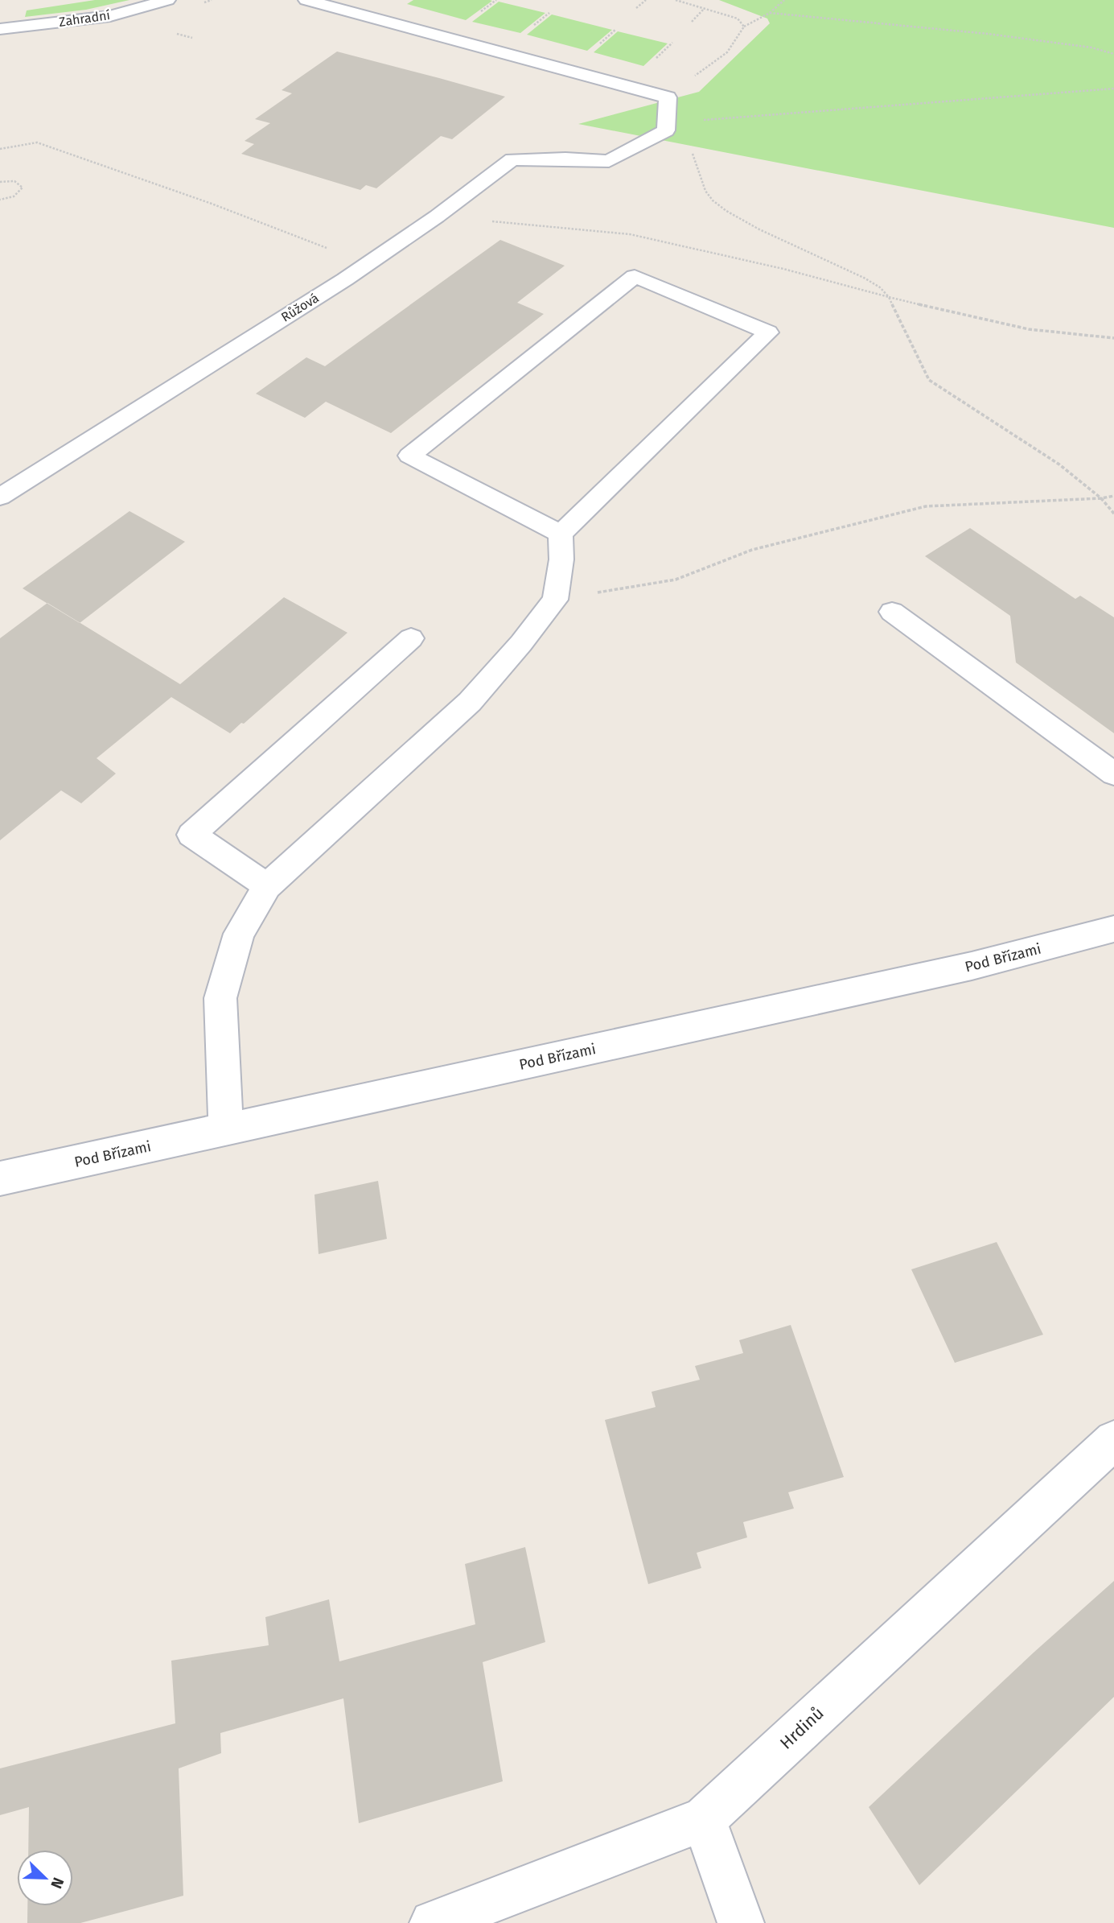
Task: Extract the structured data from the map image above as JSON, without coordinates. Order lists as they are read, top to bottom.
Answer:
{
  "streets": {
    "street": [
      "Zahradní",
      "Růžová",
      "Pod Břízami",
      "Hrdinů"
    ]
  },
  "north": "bottom right"
}
